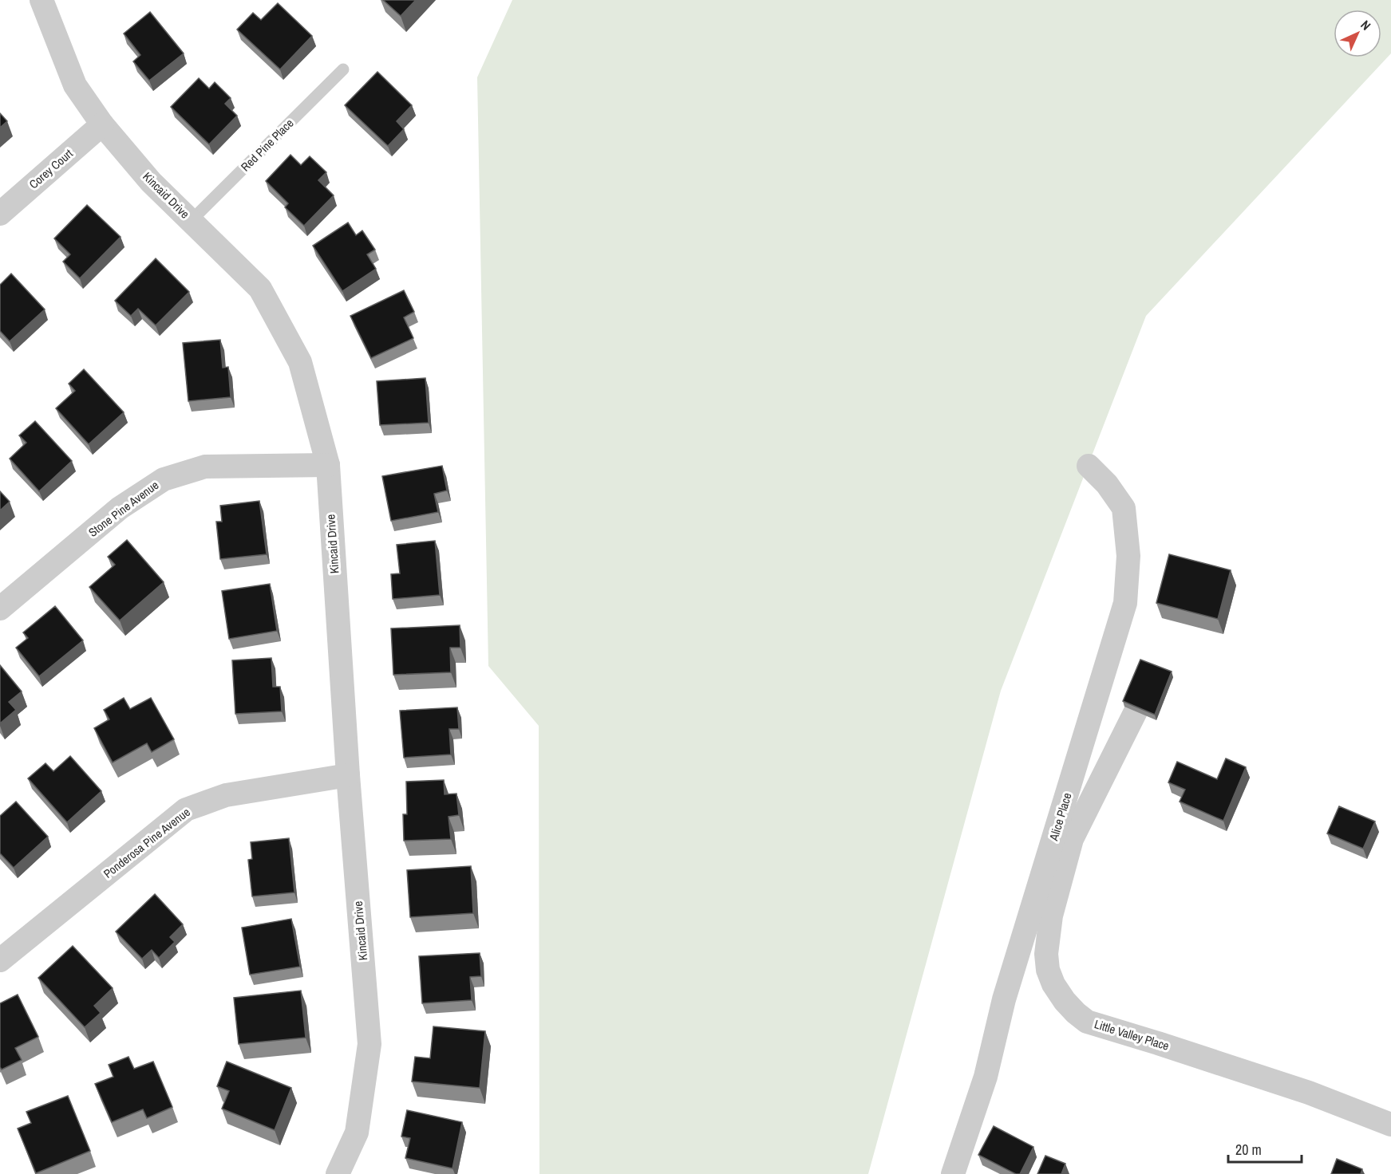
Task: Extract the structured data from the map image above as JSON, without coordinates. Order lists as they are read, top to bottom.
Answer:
{
  "streets": {
    "street": [
      "Corey Court",
      "Kincaid Drive",
      "Stone Pine Avenue",
      "Alice Place",
      "Ponderosa Pine Avenue",
      "Little Valley Place"
    ],
    "lane": ["Red Pine Place"]
  },
  "crossings": [
    ["Red Pine Place", "Kincaid Drive"],
    ["Corey Court", "Kincaid Drive"],
    ["Kincaid Drive", "Stone Pine Avenue"],
    ["Kincaid Drive", "Ponderosa Pine Avenue"]
  ],
  "scale_bar": "20 m",
  "north": "top right"
}
